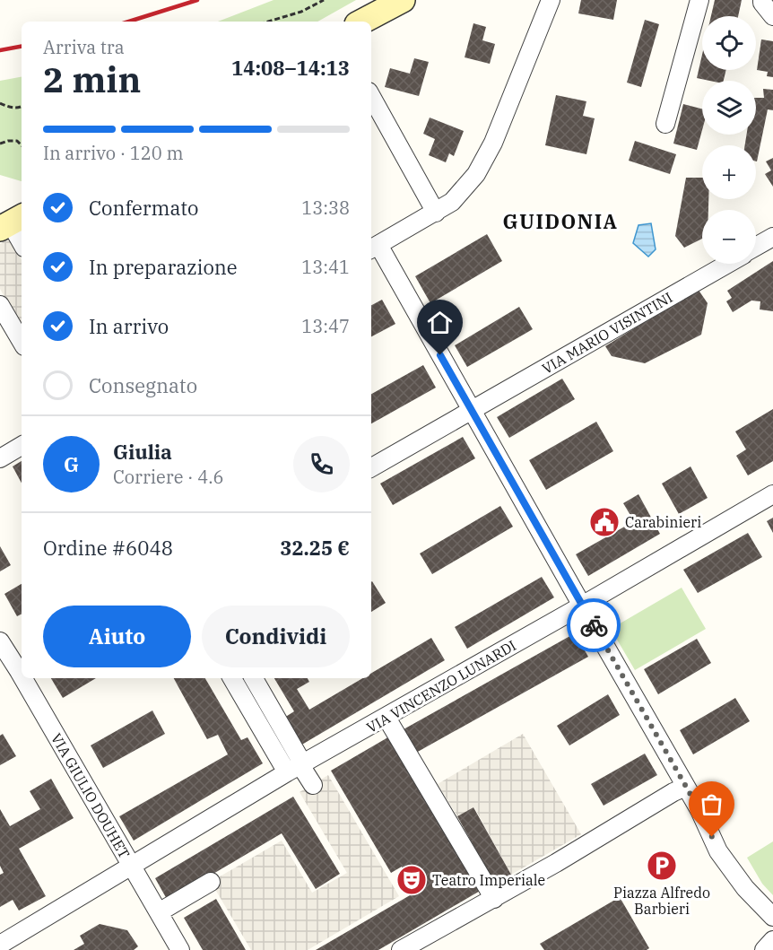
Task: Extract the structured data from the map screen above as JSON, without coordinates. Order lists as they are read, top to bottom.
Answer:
{
  "streets": {
    "street": ["VIA MARIO VISINTINI", "VIA VINCENZO LUNARDI", "VIA GIULIO DOUHET"]
  },
  "crossings": [
    ["VIA VINCENZO LUNARDI", "VIA GIULIO DOUHET"]
  ],
  "districts": ["GUIDONIA"],
  "places": {
    "public building": ["Carabinieri"],
    "parking": ["Piazza Alfredo Barbieri"],
    "theatre": ["Teatro Imperiale"]
  },
  "page": {
    "map_buttons": ["+", "−"],
    "heading": ["2 min", "Arriva tra", "14:08–14:13"],
    "panel": [
      "Giulia",
      "Corriere · 4.6",
      "Ordine #6048",
      "32.25 €"
    ],
    "bar": "In arrivo · 120 m",
    "list": [
      ["Confermato", "13:38"],
      ["In preparazione", "13:41"],
      ["In arrivo", "13:47"],
      "Consegnato"
    ],
    "round": "G",
    "buttons": ["Aiuto", "Condividi"]
  }
}
